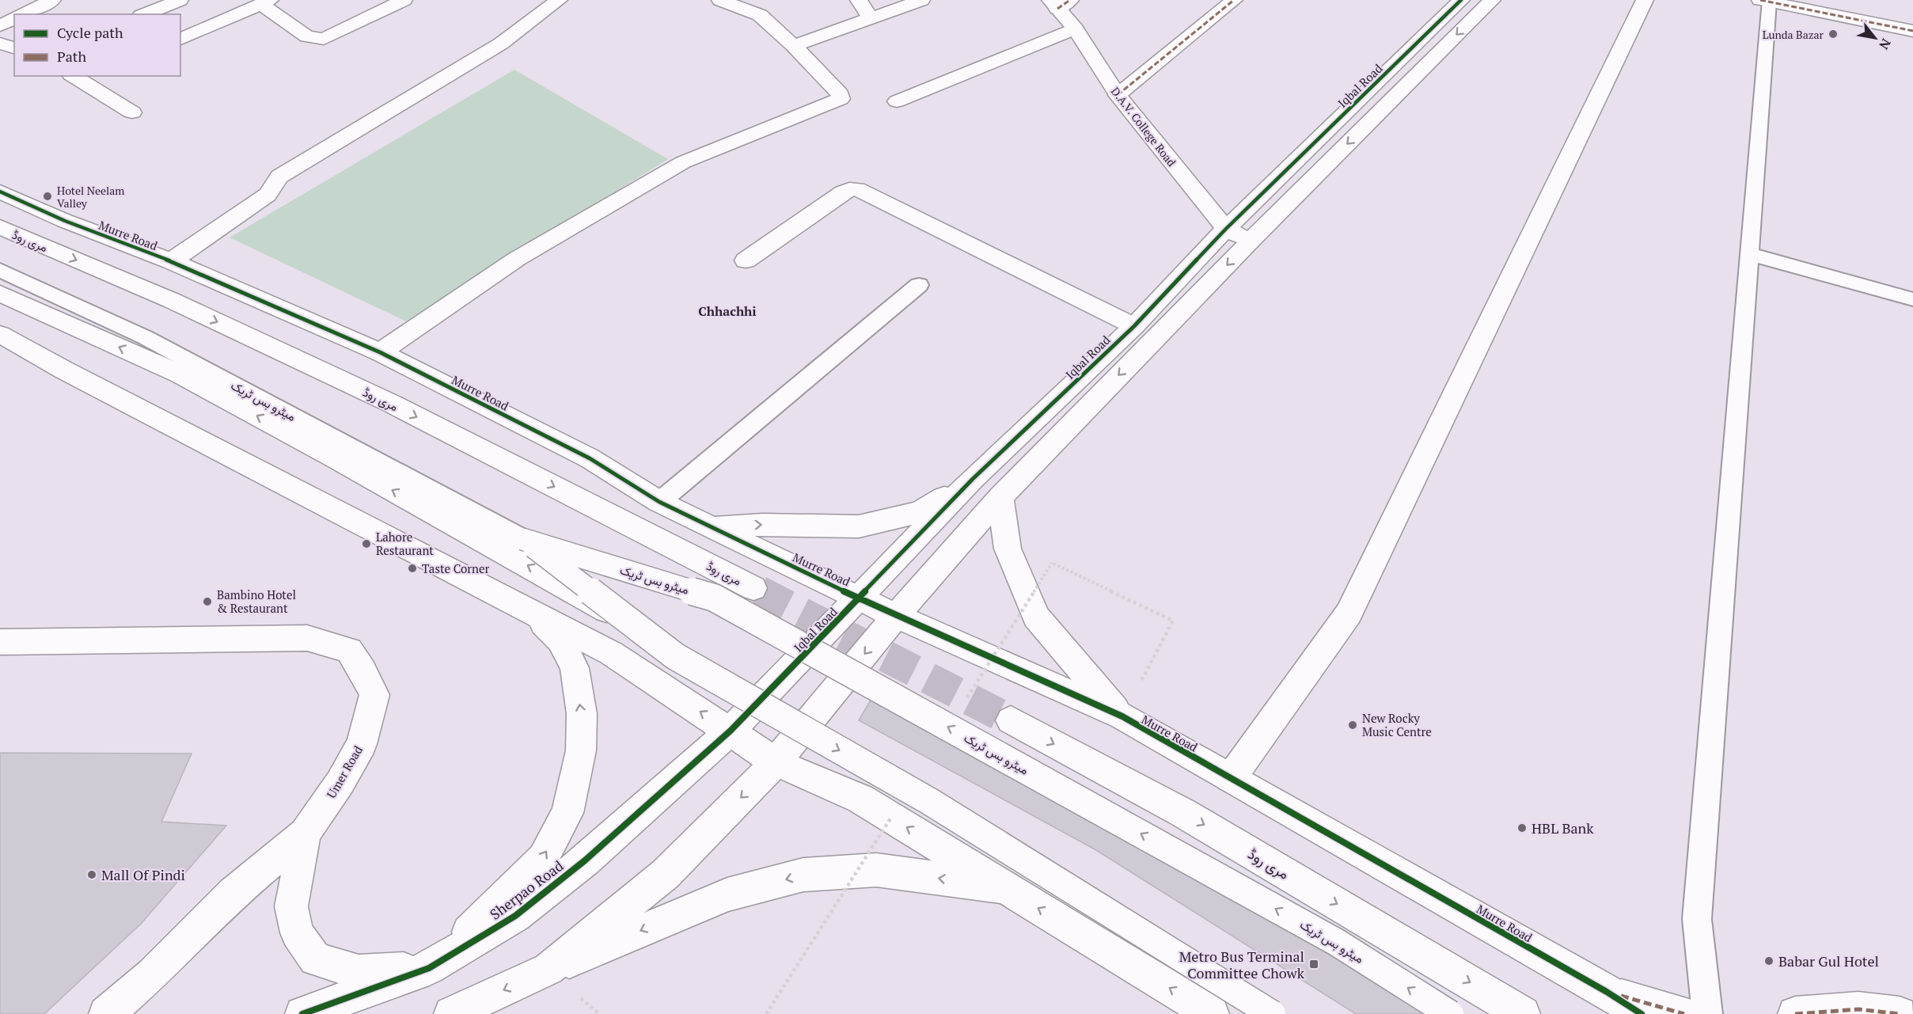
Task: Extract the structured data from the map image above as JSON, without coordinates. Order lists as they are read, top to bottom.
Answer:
{
  "streets": {
    "street": [
      "Iqbal Road",
      "D.A.V. College Road",
      "Murre Road",
      "مری روڈ",
      "Umer Road",
      "Sherpao Road"
    ],
    "lane": ["میٹرو بس ٹریک"]
  },
  "crossings": [
    ["Iqbal Road", "D.A.V. College Road"],
    ["Iqbal Road", "Murre Road"],
    ["Iqbal Road", "Sherpao Road"]
  ],
  "districts": ["Chhachhi"],
  "places": {
    "other": [
      "Lunda Bazar",
      "Hotel Neelam Valley",
      "Lahore Restaurant",
      "Taste Corner",
      "Bambino Hotel & Restaurant",
      "New Rocky Music Centre",
      "HBL Bank",
      "Mall Of Pindi",
      "Babar Gul Hotel"
    ],
    "transit": ["Metro Bus Terminal Committee Chowk"]
  },
  "legend": ["Cycle path", "Path"],
  "north": "bottom right"
}
